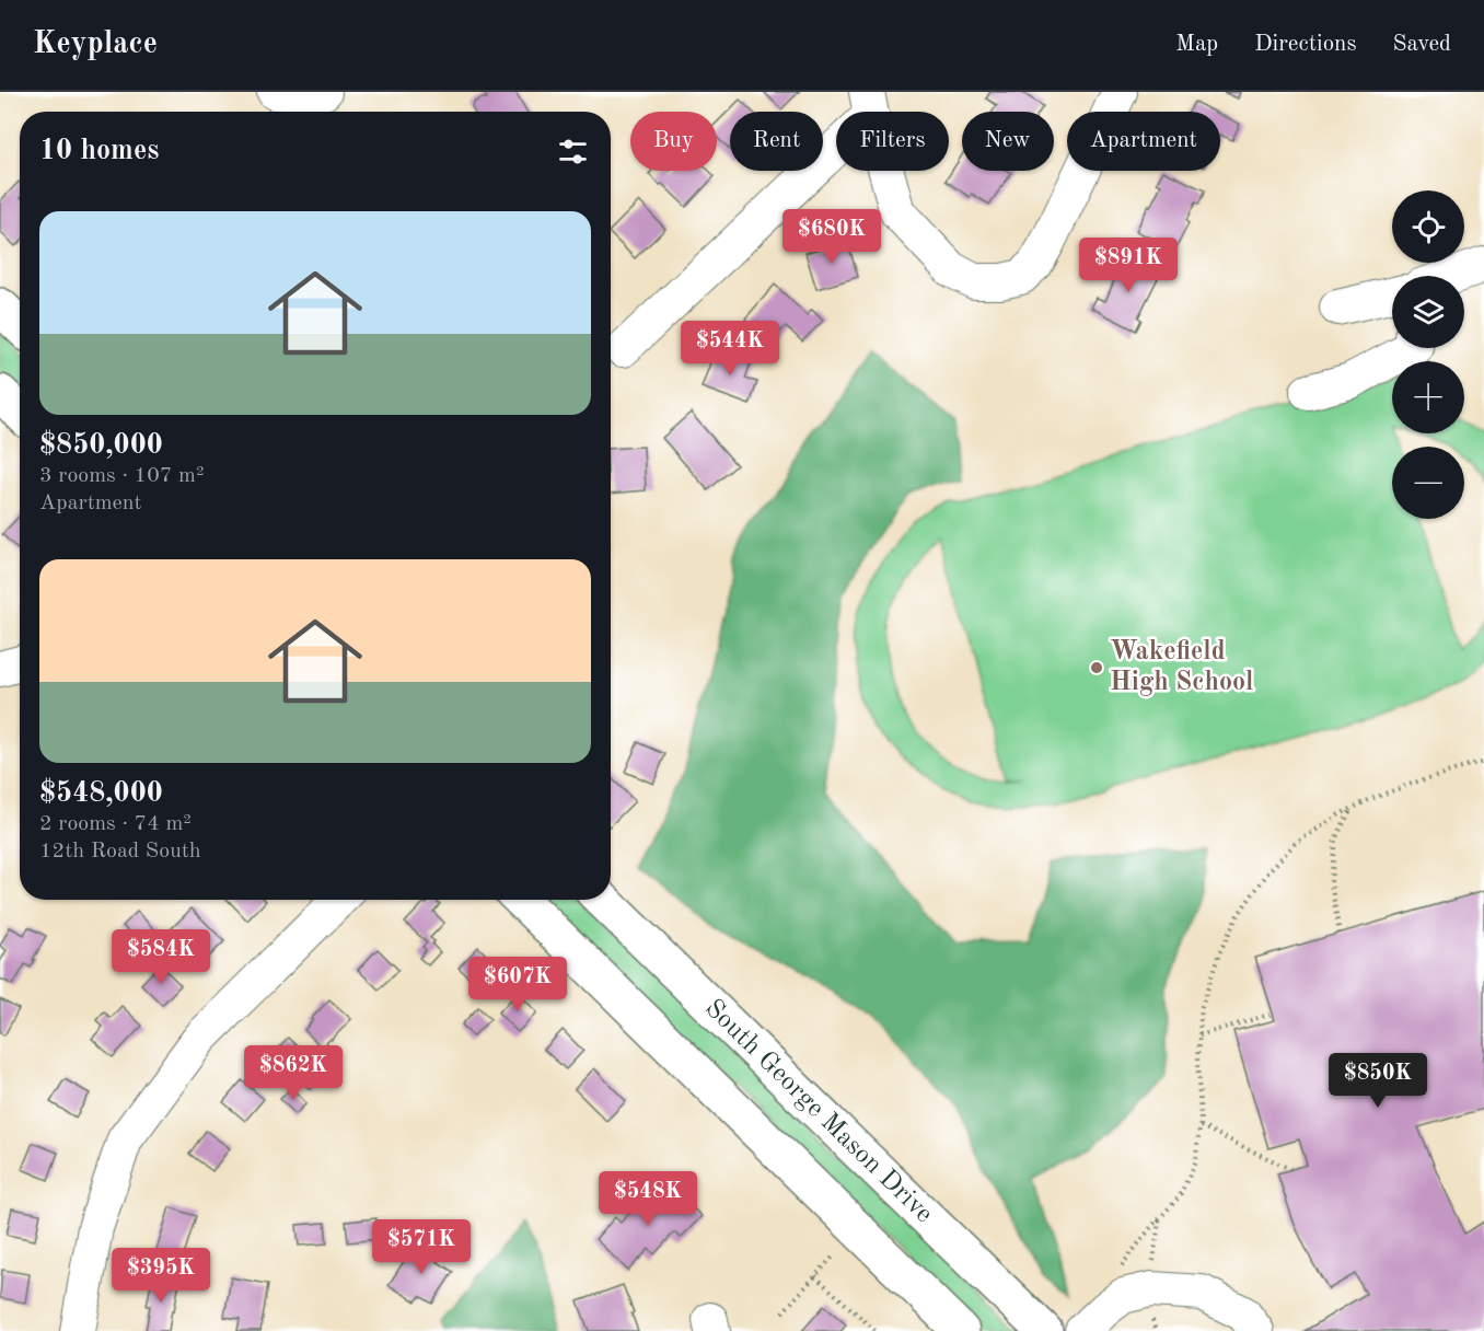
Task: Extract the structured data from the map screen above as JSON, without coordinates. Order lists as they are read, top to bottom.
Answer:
{
  "streets": {
    "main road": ["South George Mason Drive"]
  },
  "places": ["Wakefield High School"],
  "page": {
    "header": "Keyplace",
    "nav": ["Map", "Directions", "Saved"],
    "chip": [
      "Buy",
      "Rent",
      "Filters",
      "New",
      "Apartment"
    ],
    "heading": "10 homes",
    "map_buttons": ["+", "−"],
    "list": [
      {
        "name": "$850,000",
        "note": "3 rooms · 107 m² · Apartment"
      },
      {
        "name": "$548,000",
        "note": "2 rooms · 74 m² · 12th Road South"
      }
    ],
    "price": [
      "$680K",
      "$891K",
      "$544K",
      "$584K",
      "$607K",
      "$862K",
      "$850K",
      "$548K",
      "$571K",
      "$395K"
    ]
  }
}
